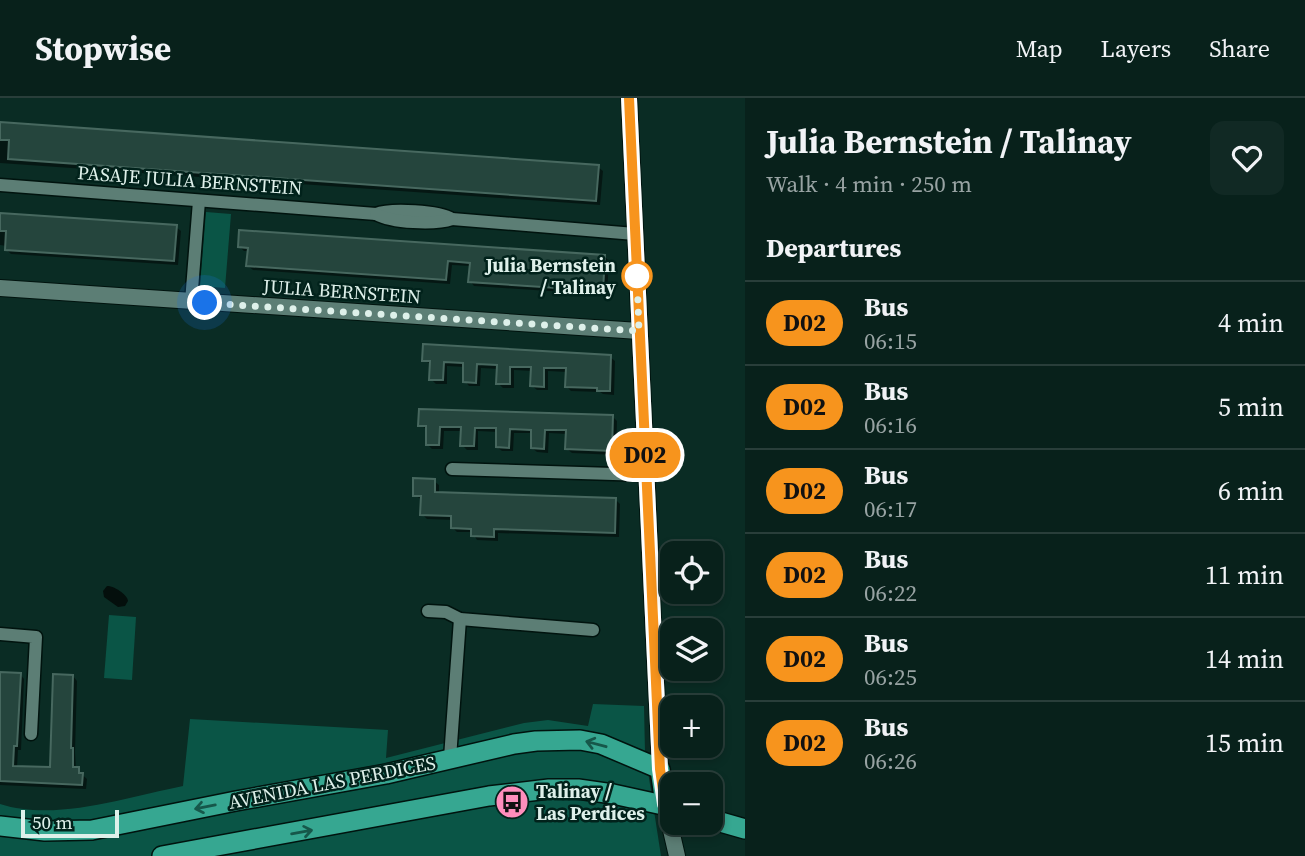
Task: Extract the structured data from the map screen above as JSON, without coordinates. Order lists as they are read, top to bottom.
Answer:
{
  "streets": {
    "main road": ["AVENIDA LAS PERDICES"],
    "street": ["PASAJE JULIA BERNSTEIN", "JULIA BERNSTEIN"]
  },
  "places": {
    "other": ["Julia Bernstein / Talinay"],
    "bus stop": ["Talinay / Las Perdices"]
  },
  "lines": ["bus line D02"],
  "scale_bar": "50 m",
  "page": {
    "header": "Stopwise",
    "nav": ["Map", "Layers", "Share"],
    "on_map": "D02",
    "heading": [
      ["Julia Bernstein / Talinay", "Walk · 4 min · 250 m"],
      "Departures"
    ],
    "list": [
      {
        "mark": "D02",
        "name": "Bus",
        "note": "06:15",
        "value": "4 min"
      },
      {
        "mark": "D02",
        "name": "Bus",
        "note": "06:16",
        "value": "5 min"
      },
      {
        "mark": "D02",
        "name": "Bus",
        "note": "06:17",
        "value": "6 min"
      },
      {
        "mark": "D02",
        "name": "Bus",
        "note": "06:22",
        "value": "11 min"
      },
      {
        "mark": "D02",
        "name": "Bus",
        "note": "06:25",
        "value": "14 min"
      },
      {
        "mark": "D02",
        "name": "Bus",
        "note": "06:26",
        "value": "15 min"
      }
    ],
    "map_buttons": ["+", "−"],
    "scale": "50 m"
  }
}
